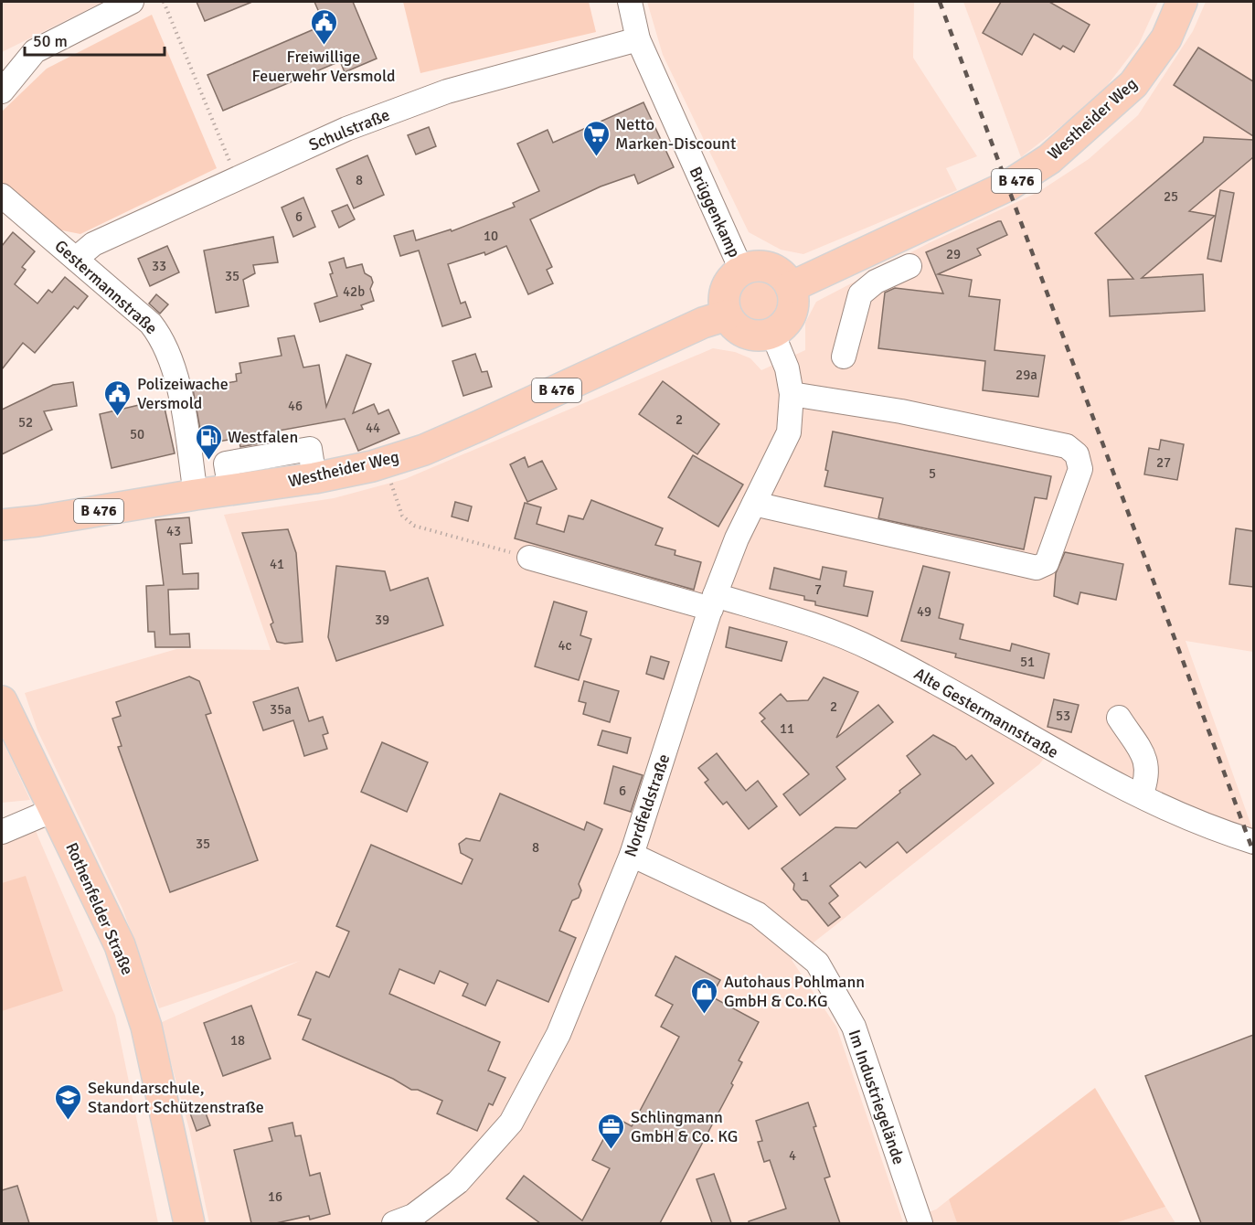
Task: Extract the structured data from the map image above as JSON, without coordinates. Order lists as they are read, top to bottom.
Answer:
{
  "streets": {
    "main road": ["Westheider Weg", "B 476", "Rothenfelder Straße"],
    "street": [
      "Schulstraße",
      "Brüggenkamp",
      "Gestermannstraße",
      "Alte Gestermannstraße",
      "Nordfeldstraße",
      "Im Industriegelände"
    ]
  },
  "crossings": [
    ["Westheider Weg", "Brüggenkamp"],
    ["Westheider Weg", "Gestermannstraße"],
    ["Westheider Weg", "Nordfeldstraße"],
    ["Schulstraße", "Brüggenkamp"],
    ["Schulstraße", "Gestermannstraße"],
    ["Brüggenkamp", "Nordfeldstraße"],
    ["Alte Gestermannstraße", "Nordfeldstraße"],
    ["Nordfeldstraße", "Im Industriegelände"]
  ],
  "places": {
    "public building": ["Freiwillige Feuerwehr Versmold", "Polizeiwache Versmold"],
    "supermarket": ["Netto Marken-Discount"],
    "fuel station": ["Westfalen"],
    "shop": ["Autohaus Pohlmann GmbH & Co.KG"],
    "school or university": ["Sekundarschule, Standort Schützenstraße"],
    "office": ["Schlingmann GmbH & Co. KG"]
  },
  "house_numbers": [
    "8",
    "25",
    "6",
    "10",
    "29",
    "33",
    "35",
    "42b",
    "29a",
    "46",
    "2",
    "52",
    "44",
    "50",
    "27",
    "5",
    "43",
    "41",
    "7",
    "49",
    "39",
    "4c",
    "51",
    "2",
    "35a",
    "53",
    "11",
    "6",
    "35",
    "8",
    "1",
    "18",
    "4",
    "16"
  ],
  "scale_bar": "50 m"
}
